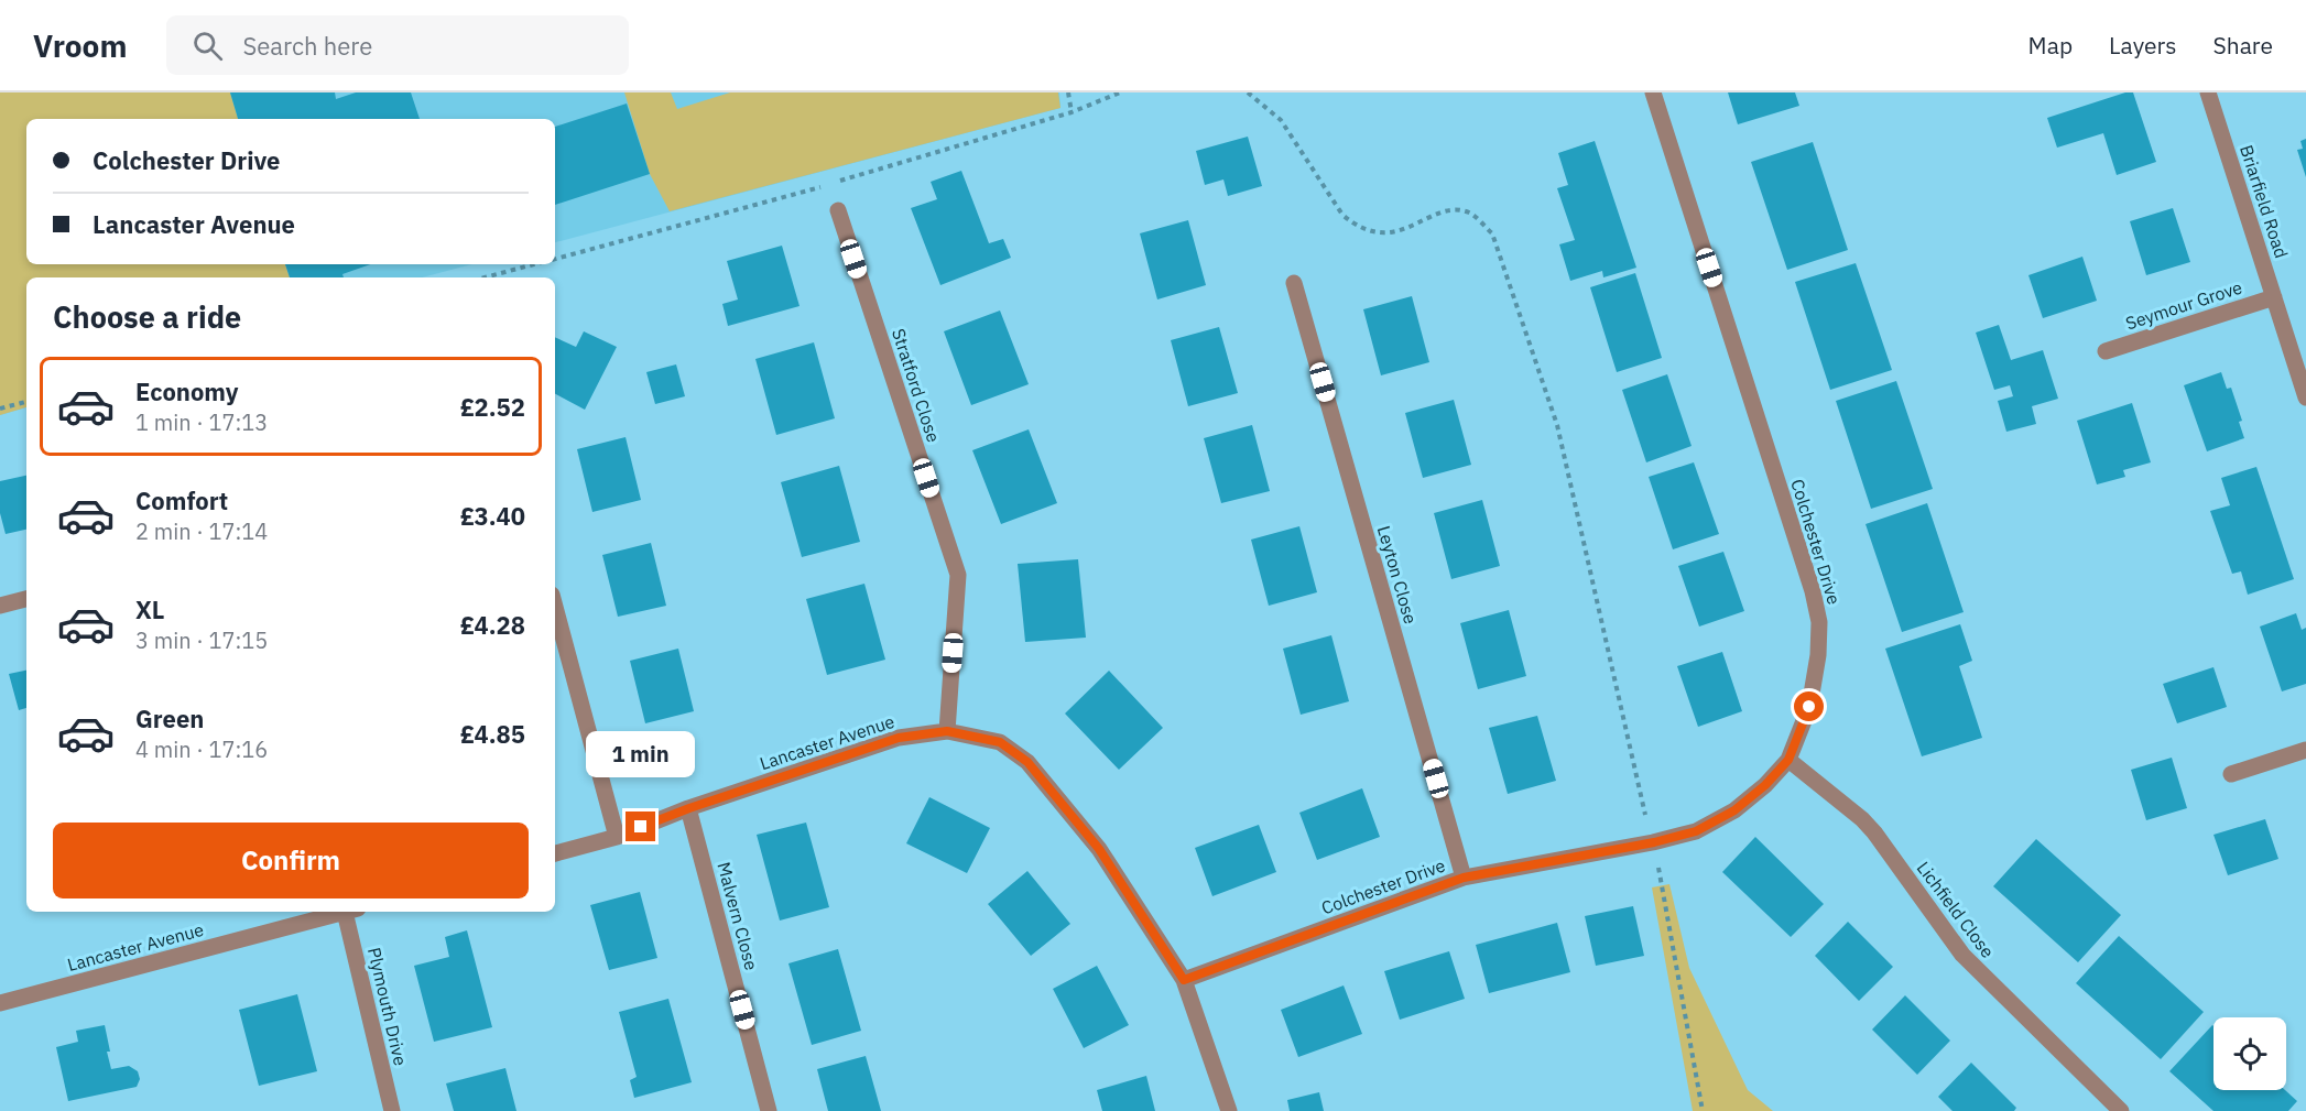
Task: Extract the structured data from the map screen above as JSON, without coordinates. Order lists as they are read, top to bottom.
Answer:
{
  "streets": {
    "street": [
      "Briarfield Road",
      "Seymour Grove",
      "Stratford Close",
      "Colchester Drive",
      "Leyton Close",
      "Lancaster Avenue",
      "Lichfield Close",
      "Malvern Close",
      "Plymouth Drive"
    ]
  },
  "crossings": [
    ["Briarfield Road", "Seymour Grove"],
    ["Stratford Close", "Lancaster Avenue"],
    ["Colchester Drive", "Leyton Close"],
    ["Colchester Drive", "Lancaster Avenue"],
    ["Colchester Drive", "Lichfield Close"],
    ["Lancaster Avenue", "Malvern Close"]
  ],
  "page": {
    "header": "Vroom",
    "search": "Search here",
    "nav": ["Map", "Layers", "Share"],
    "banner": ["Colchester Drive", "Lancaster Avenue"],
    "heading": "Choose a ride",
    "list": [
      {
        "name": "Economy",
        "note": "1 min · 17:13",
        "value": "£2.52"
      },
      {
        "name": "Comfort",
        "note": "2 min · 17:14",
        "value": "£3.40"
      },
      {
        "name": "XL",
        "note": "3 min · 17:15",
        "value": "£4.28"
      },
      {
        "name": "Green",
        "note": "4 min · 17:16",
        "value": "£4.85"
      }
    ],
    "bubble": "1 min",
    "buttons": "Confirm"
  }
}
